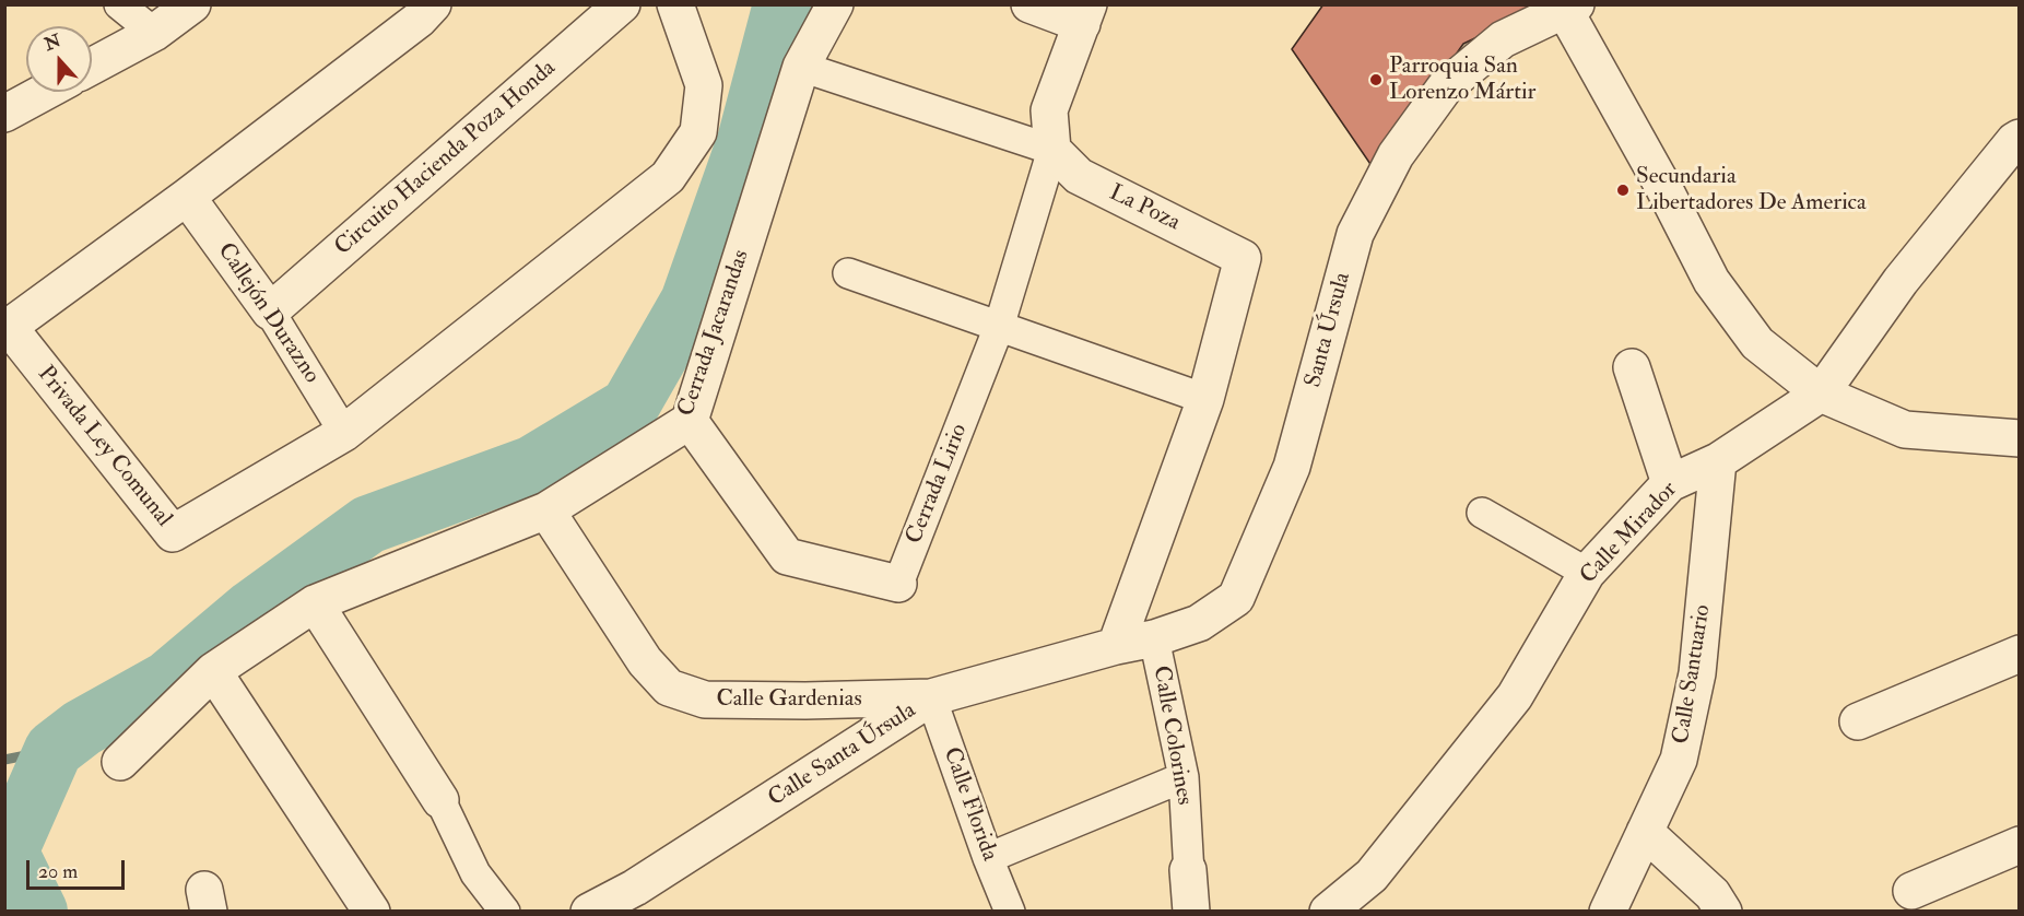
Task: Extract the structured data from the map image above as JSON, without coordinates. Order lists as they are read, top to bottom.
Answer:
{
  "streets": {
    "street": [
      "Circuito Hacienda Poza Honda",
      "La Poza",
      "Callejón Durazno",
      "Santa Úrsula",
      "Cerrada Jacarandas",
      "Privada Ley Comunal",
      "Cerrada Lirio",
      "Calle Mirador",
      "Calle Santuario",
      "Calle Gardenias",
      "Calle Colorines",
      "Calle Santa Úrsula",
      "Calle Florida"
    ]
  },
  "crossings": [
    ["Circuito Hacienda Poza Honda", "Callejón Durazno"],
    ["La Poza", "Cerrada Lirio"],
    ["Callejón Durazno", "Privada Ley Comunal"],
    ["Santa Úrsula", "Calle Colorines"],
    ["Santa Úrsula", "Calle Santa Úrsula"],
    ["Cerrada Jacarandas", "Cerrada Lirio"],
    ["Cerrada Jacarandas", "Calle Gardenias"],
    ["Calle Mirador", "Calle Santuario"],
    ["Calle Gardenias", "Calle Santa Úrsula"],
    ["Calle Gardenias", "Calle Florida"],
    ["Calle Santa Úrsula", "Calle Florida"]
  ],
  "places": ["Parroquia San Lorenzo Mártir", "Secundaria Libertadores De America"],
  "scale_bar": "20 m",
  "north": "top"
}
